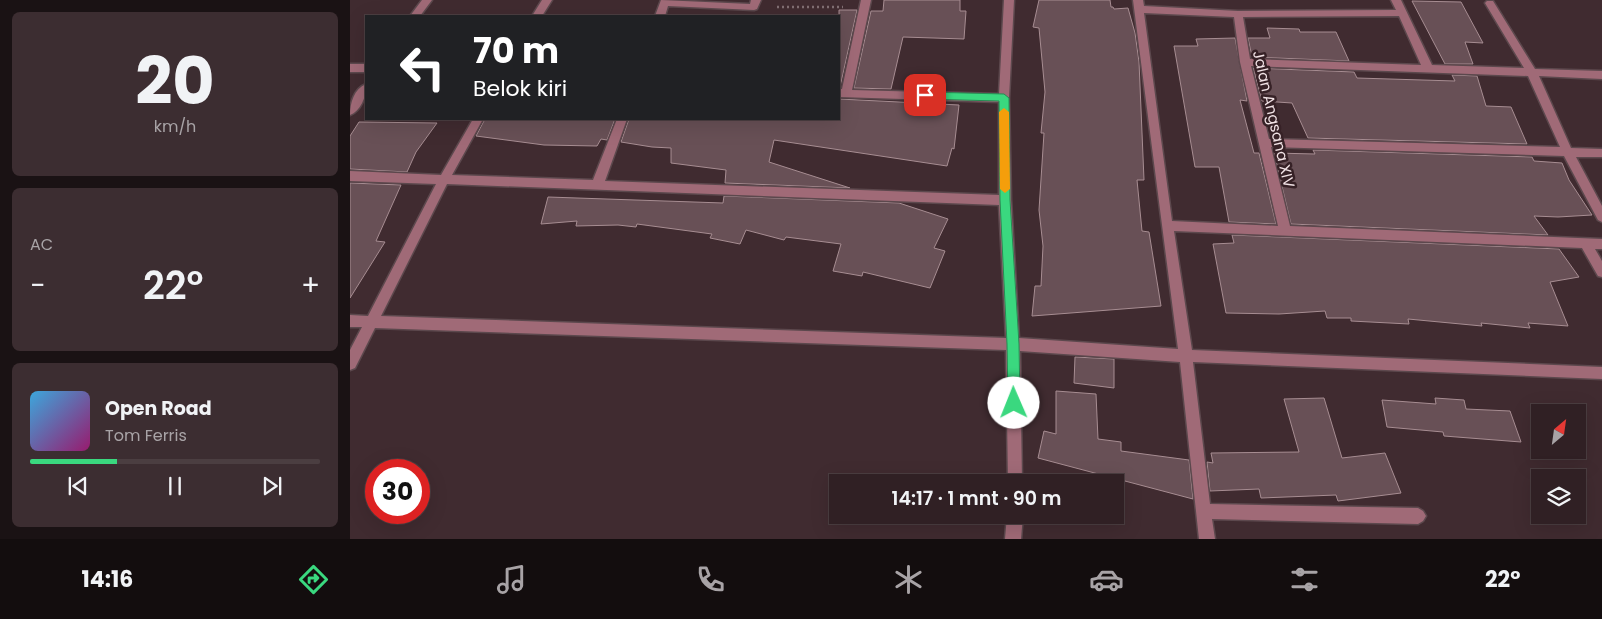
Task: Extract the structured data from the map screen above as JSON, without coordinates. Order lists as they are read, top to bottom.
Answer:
{
  "streets": {
    "street": ["Jalan Angsana XIV"]
  },
  "north": "top right",
  "page": {
    "tile": [
      ["20", "km/h"],
      "AC"
    ],
    "turn": ["70 m", "Belok kiri"],
    "heat": ["−", "22°", "+"],
    "song": ["Open Road", "Tom Ferris"],
    "limit": "30",
    "trip": "14:17 · 1 mnt · 90 m",
    "tabs": ["14:16", "22°"]
  }
}
